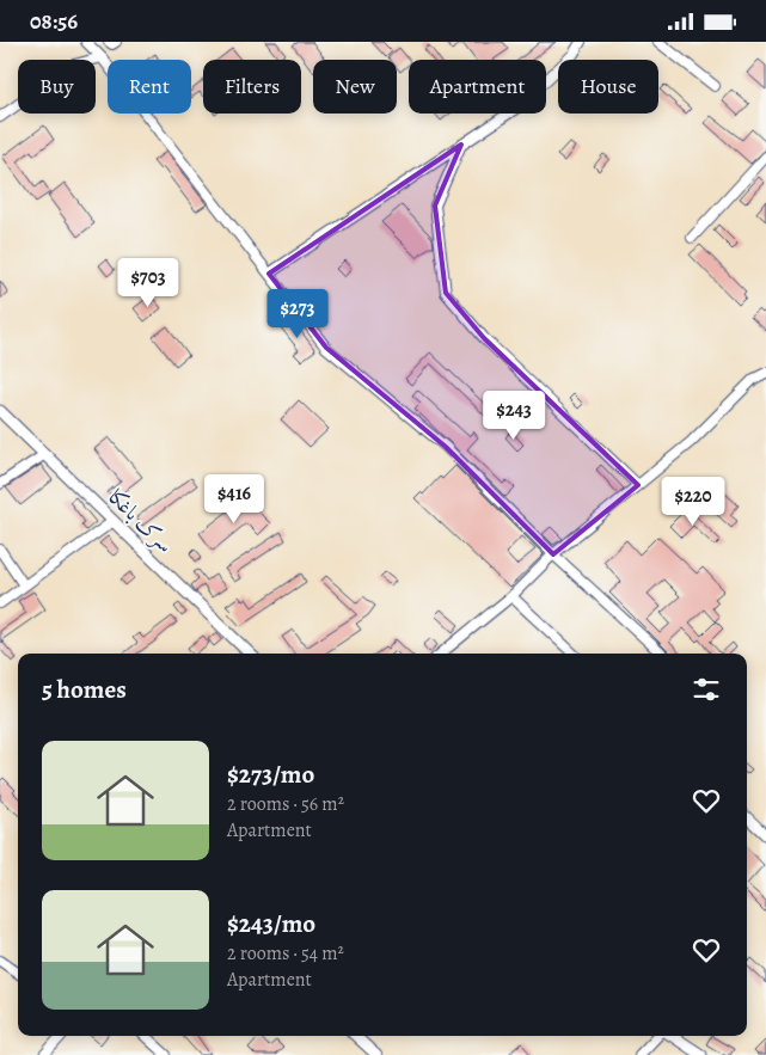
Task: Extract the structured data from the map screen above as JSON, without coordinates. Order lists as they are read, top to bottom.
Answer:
{
  "streets": {
    "street": ["سرک باغکا"]
  },
  "page": {
    "status": "08:56",
    "chip": [
      "Buy",
      "Rent",
      "Filters",
      "New",
      "Apartment",
      "House"
    ],
    "price": [
      "$703",
      "$273",
      "$243",
      "$416",
      "$220"
    ],
    "heading": "5 homes",
    "list": [
      {
        "name": "$273/mo",
        "note": "2 rooms · 56 m² · Apartment"
      },
      {
        "name": "$243/mo",
        "note": "2 rooms · 54 m² · Apartment"
      }
    ]
  }
}
